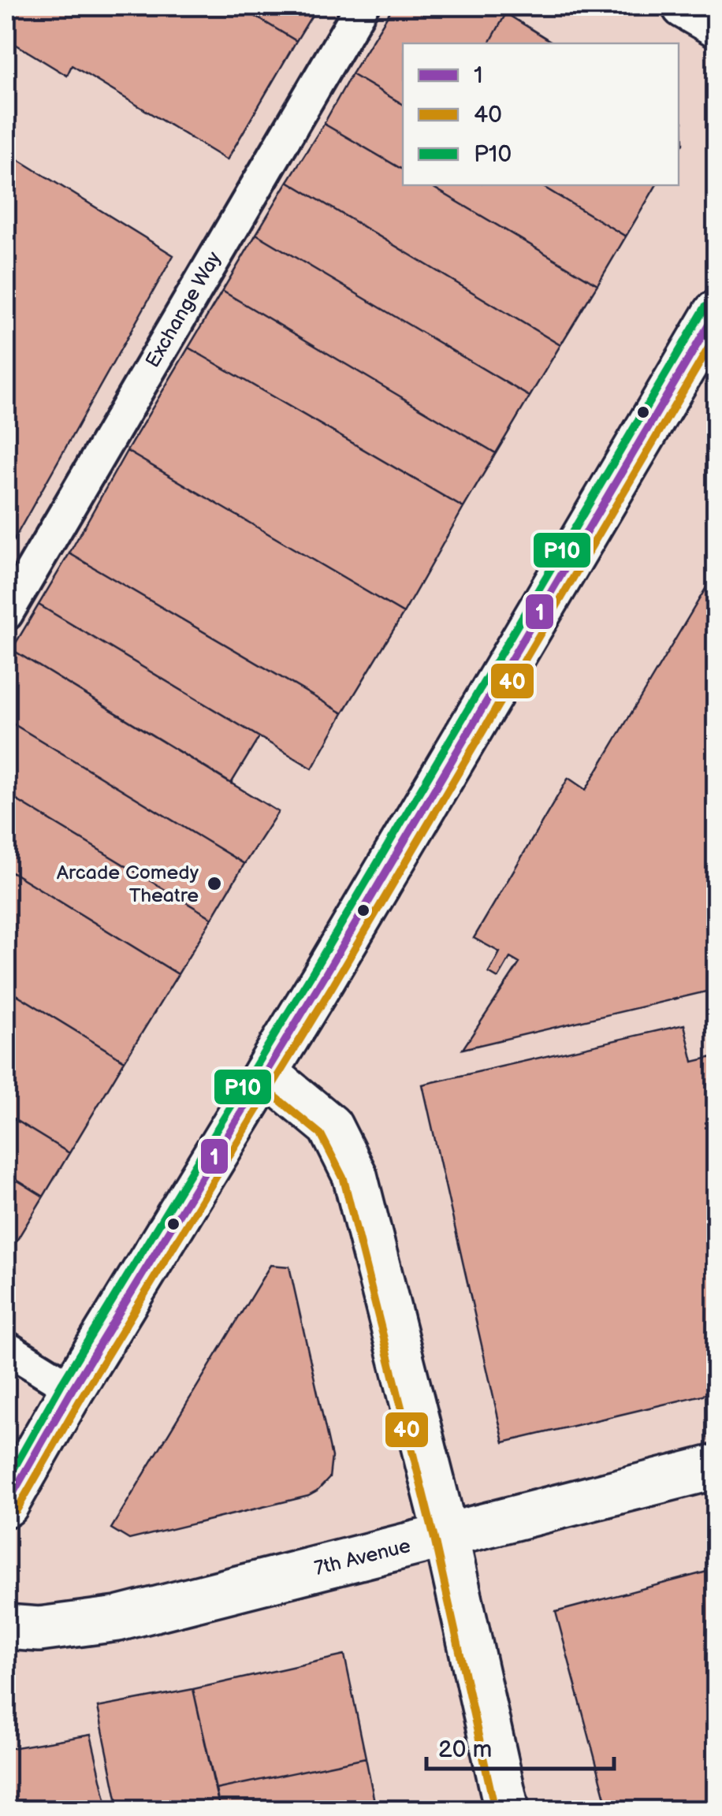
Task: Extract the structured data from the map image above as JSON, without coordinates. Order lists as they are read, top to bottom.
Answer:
{
  "streets": {
    "main road": ["7th Avenue"],
    "lane": ["Exchange Way"]
  },
  "places": ["Arcade Comedy Theatre"],
  "lines": ["transit line P10", "transit line 1", "transit line 40"],
  "legend": ["1", "40", "P10"],
  "scale_bar": "20 m"
}
